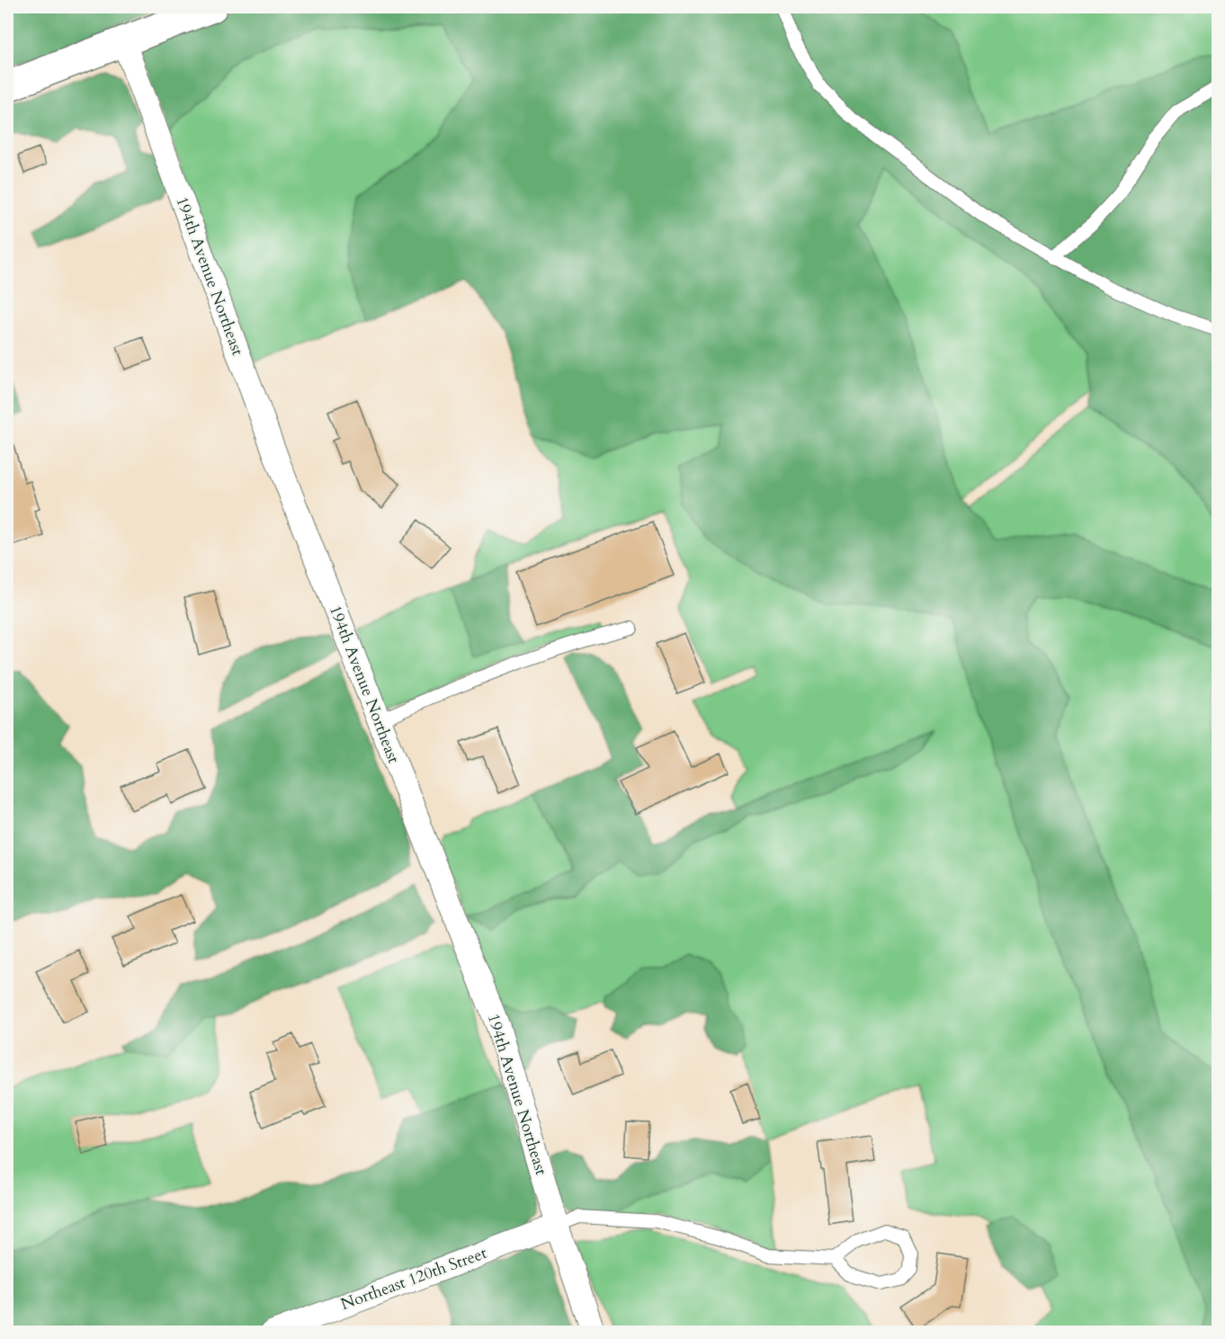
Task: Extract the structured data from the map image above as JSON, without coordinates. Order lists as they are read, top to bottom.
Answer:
{
  "streets": {
    "street": ["194th Avenue Northeast", "Northeast 120th Street"]
  },
  "crossings": [
    ["194th Avenue Northeast", "Northeast 120th Street"]
  ]
}
